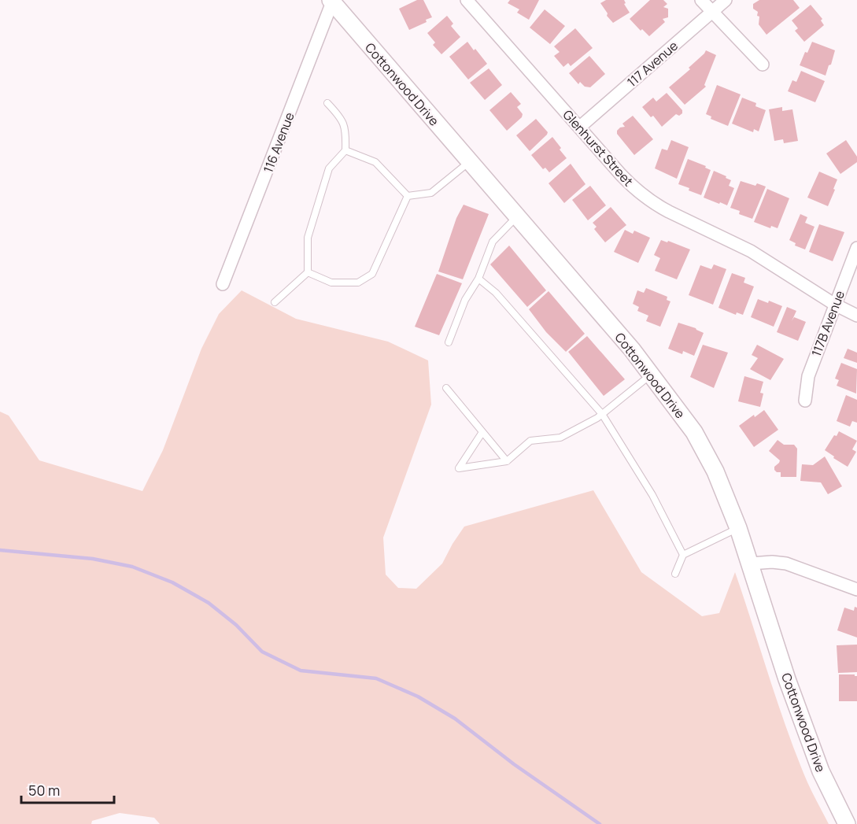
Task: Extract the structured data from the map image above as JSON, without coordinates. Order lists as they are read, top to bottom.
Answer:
{
  "streets": {
    "street": [
      "117 Avenue",
      "Cottonwood Drive",
      "116 Avenue",
      "Glenhurst Street",
      "117B Avenue"
    ]
  },
  "crossings": [
    ["117 Avenue", "Glenhurst Street"],
    ["Cottonwood Drive", "116 Avenue"],
    ["Glenhurst Street", "117B Avenue"]
  ],
  "scale_bar": "50 m"
}
